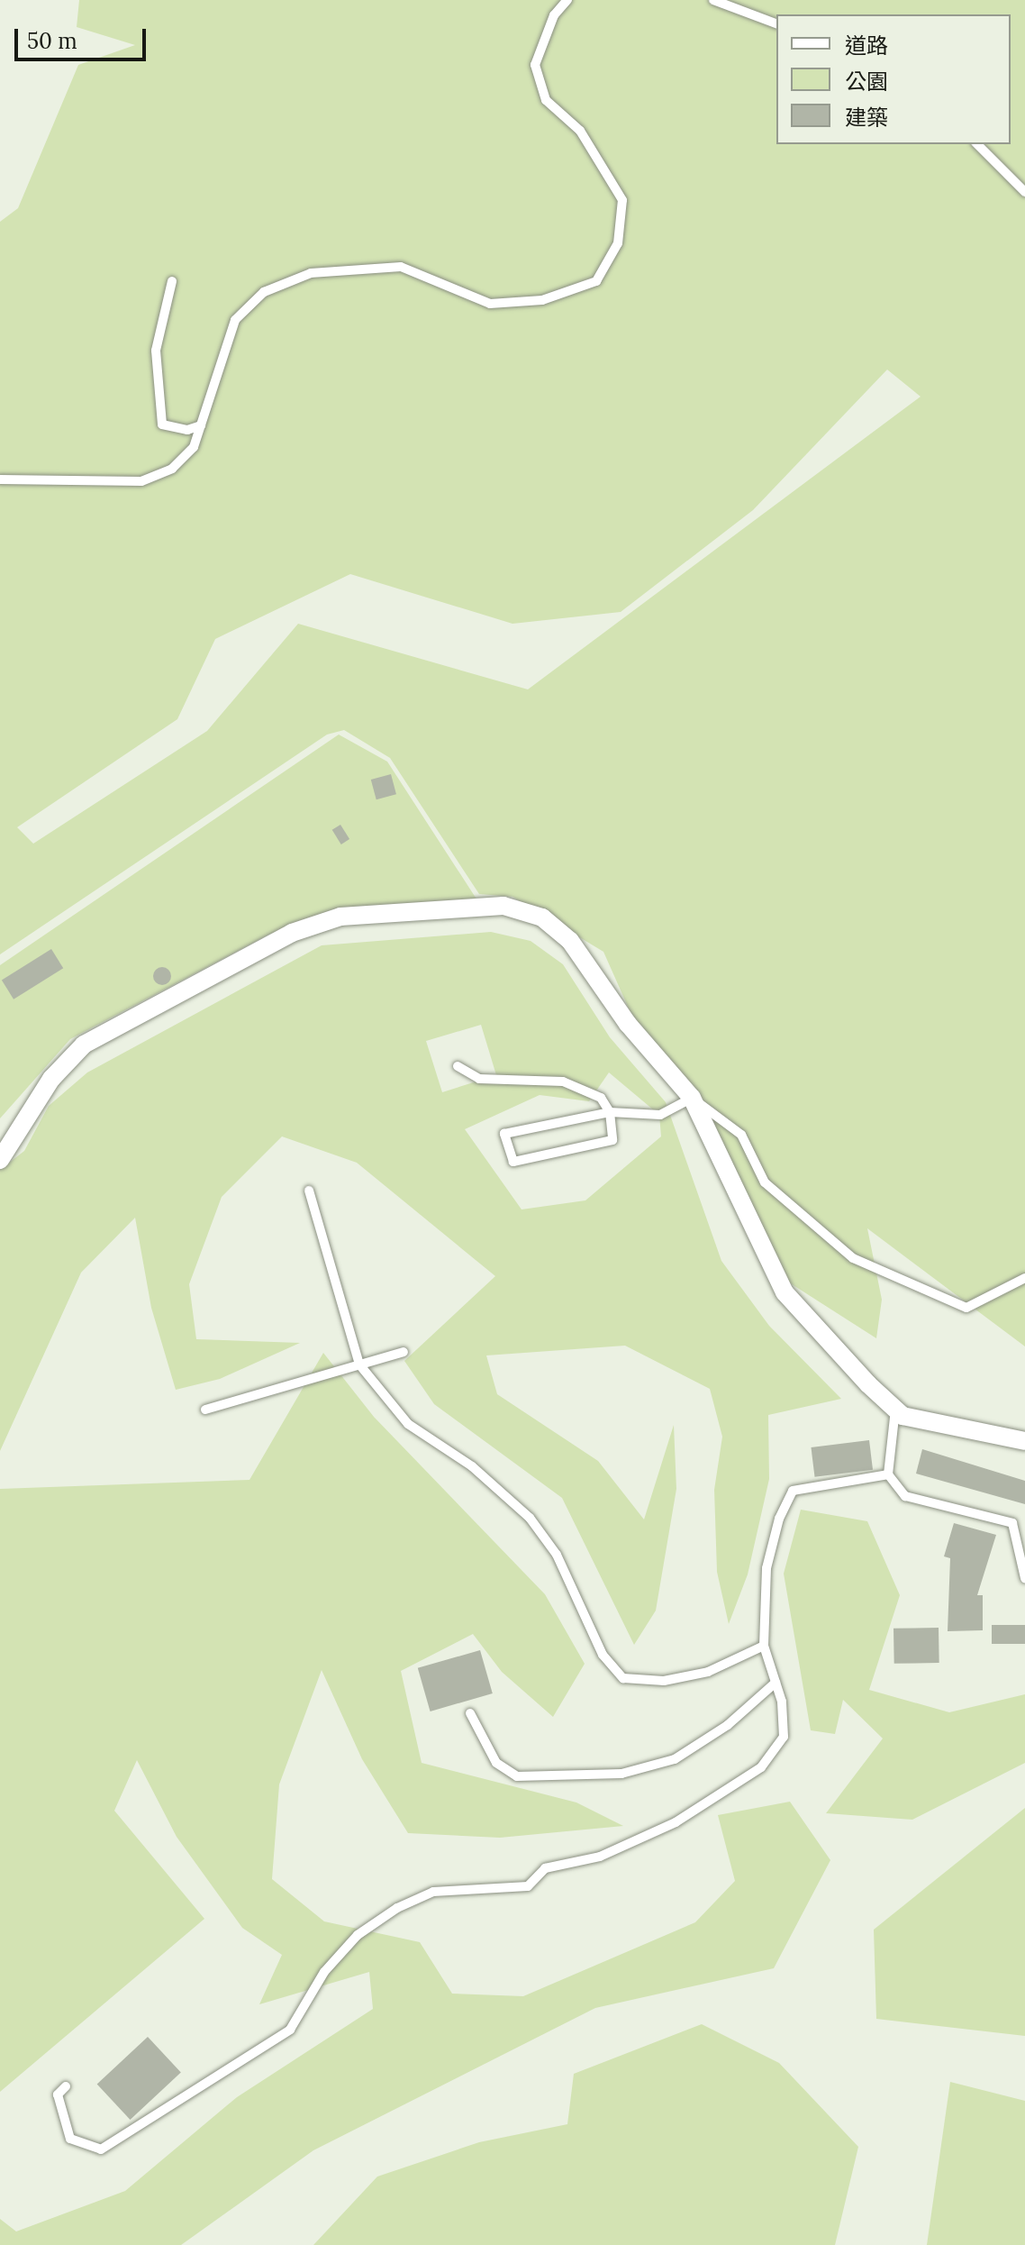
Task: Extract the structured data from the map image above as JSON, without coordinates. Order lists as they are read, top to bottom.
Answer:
{
  "legend": ["道路", "公園", "建築"],
  "scale_bar": "50 m"
}
